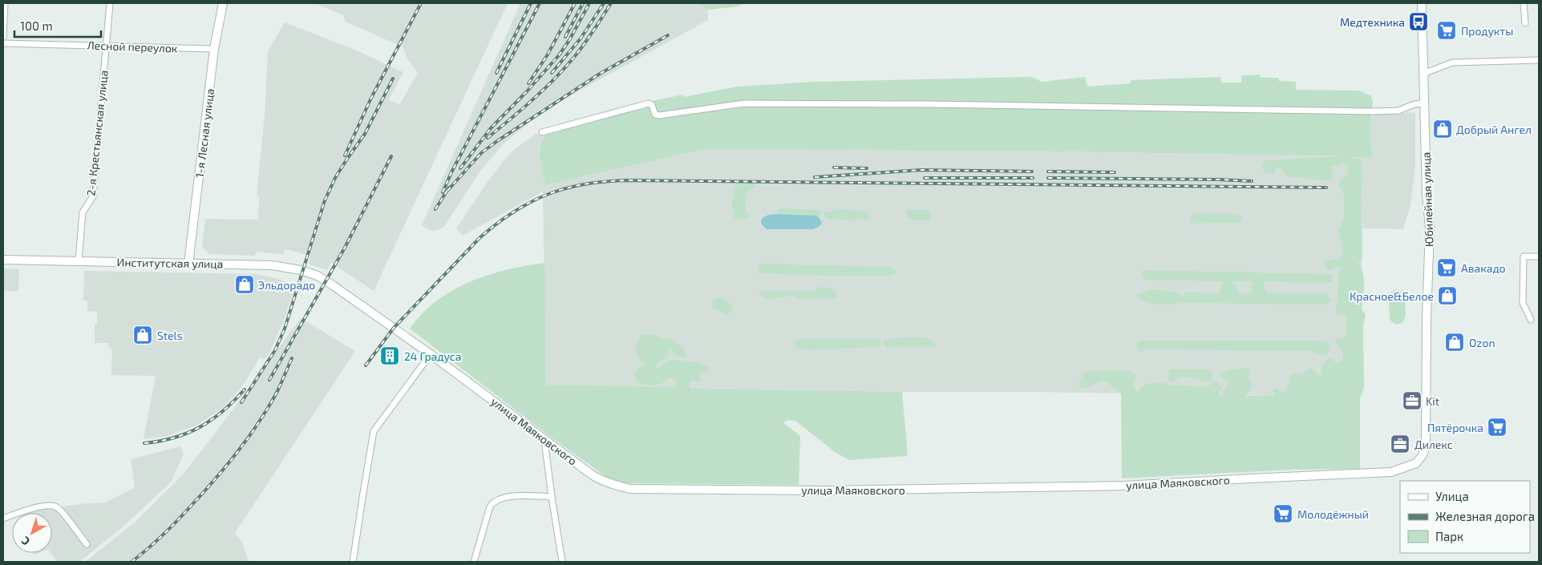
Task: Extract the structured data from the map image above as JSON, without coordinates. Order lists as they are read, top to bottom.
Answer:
{
  "streets": {
    "street": [
      "Лесной переулок",
      "2-я Крестьянская улица",
      "1-я Лесная улица",
      "Юбилейная улица",
      "Институтская улица",
      "улица Маяковского"
    ]
  },
  "crossings": [
    ["Лесной переулок", "2-я Крестьянская улица"],
    ["Лесной переулок", "1-я Лесная улица"],
    ["2-я Крестьянская улица", "Институтская улица"],
    ["1-я Лесная улица", "Институтская улица"],
    ["Юбилейная улица", "улица Маяковского"],
    ["Институтская улица", "улица Маяковского"]
  ],
  "places": {
    "bus stop": ["Медтехника"],
    "supermarket": [
      "Продукты",
      "Авакадо",
      "Пятёрочка",
      "Молодёжный"
    ],
    "shop": [
      "Добрый Ангел",
      "Эльдорадо",
      "Красное&Белое",
      "Stels",
      "Ozon"
    ],
    "building": ["24 Градуса"],
    "office": ["Kit", "Дилекс"]
  },
  "legend": ["Улица", "Железная дорога", "Парк"],
  "scale_bar": "100 m",
  "north": "bottom left"
}
